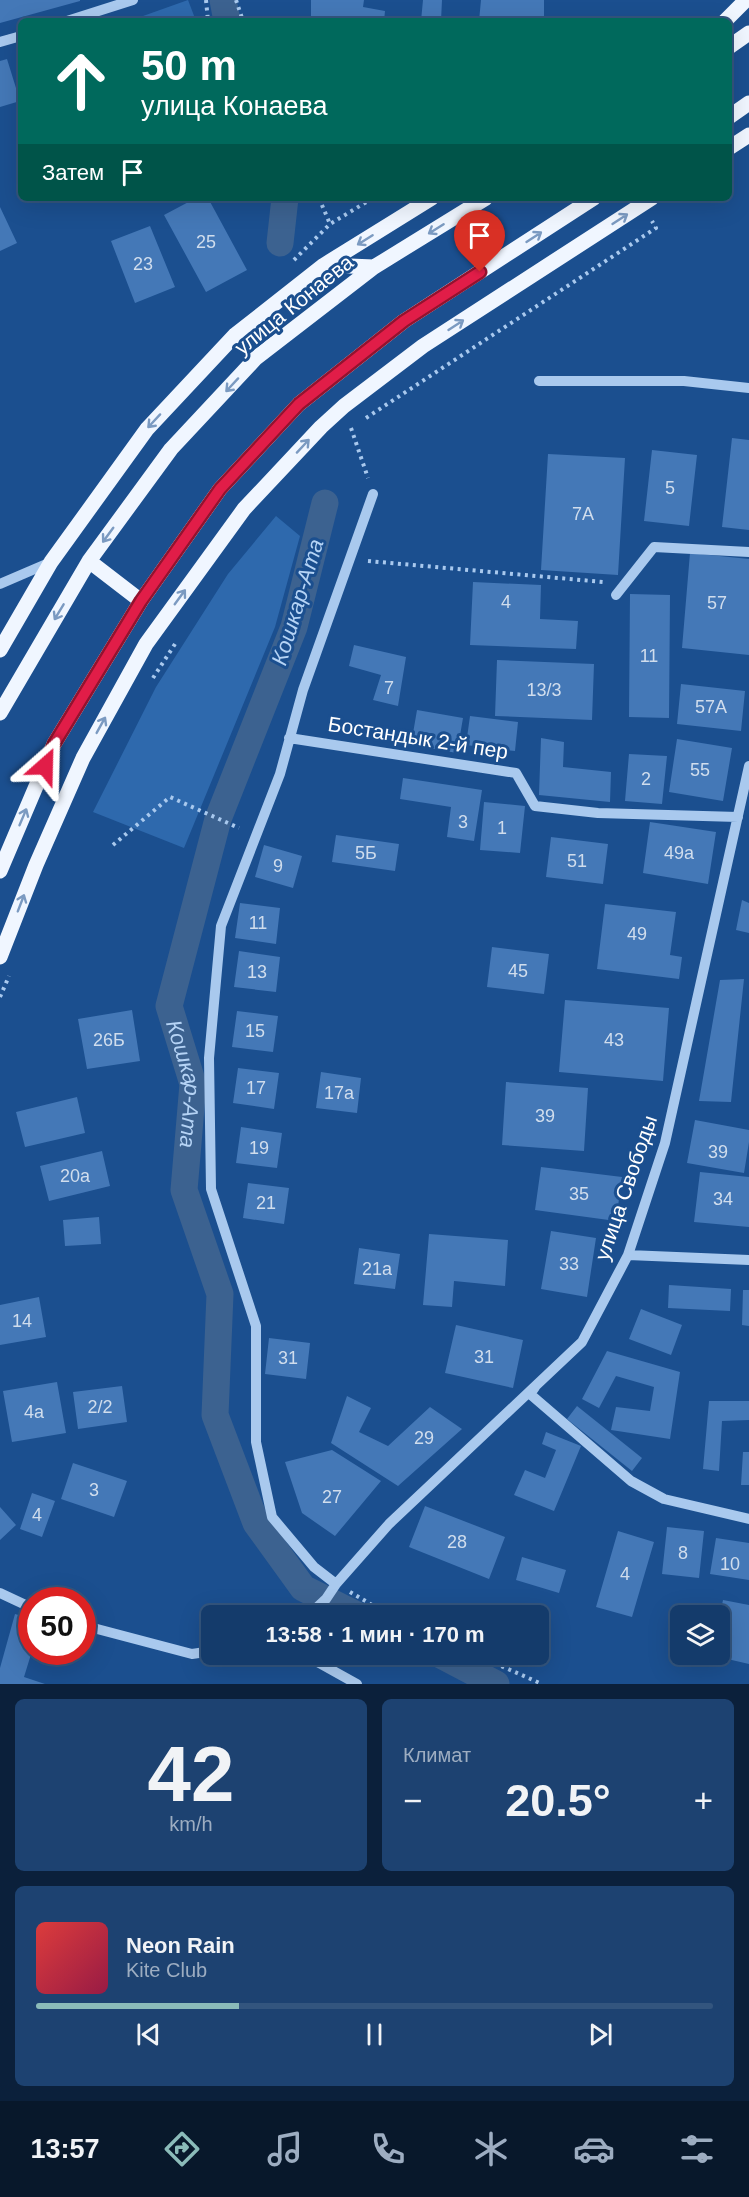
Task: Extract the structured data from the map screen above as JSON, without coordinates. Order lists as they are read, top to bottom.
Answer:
{
  "streets": {
    "main road": ["улица Конаева"],
    "street": ["Бостандык 2-й пер", "улица Свободы"]
  },
  "crossings": [
    ["Бостандык 2-й пер", "улица Свободы"]
  ],
  "water": ["Кошкар-Ата"],
  "house_numbers": [
    "25",
    "23",
    "5",
    "7А",
    "4",
    "57",
    "11",
    "7",
    "13/3",
    "57А",
    "55",
    "2",
    "3",
    "1",
    "5Б",
    "49а",
    "51",
    "9",
    "11",
    "49",
    "45",
    "13",
    "15",
    "26Б",
    "43",
    "17",
    "17а",
    "39",
    "19",
    "39",
    "20а",
    "35",
    "34",
    "21",
    "33",
    "21а",
    "14",
    "31",
    "31",
    "2/2",
    "4а",
    "29",
    "3",
    "27",
    "4",
    "28",
    "8",
    "10",
    "4"
  ],
  "page": {
    "turn": ["50 m", "улица Конаева"],
    "then": "Затем",
    "limit": "50",
    "trip": "13:58 · 1 мин · 170 m",
    "tile": [
      ["42", "km/h"],
      "Климат"
    ],
    "heat": ["−", "20.5°", "+"],
    "song": ["Neon Rain", "Kite Club"],
    "tabs": "13:57"
  }
}
